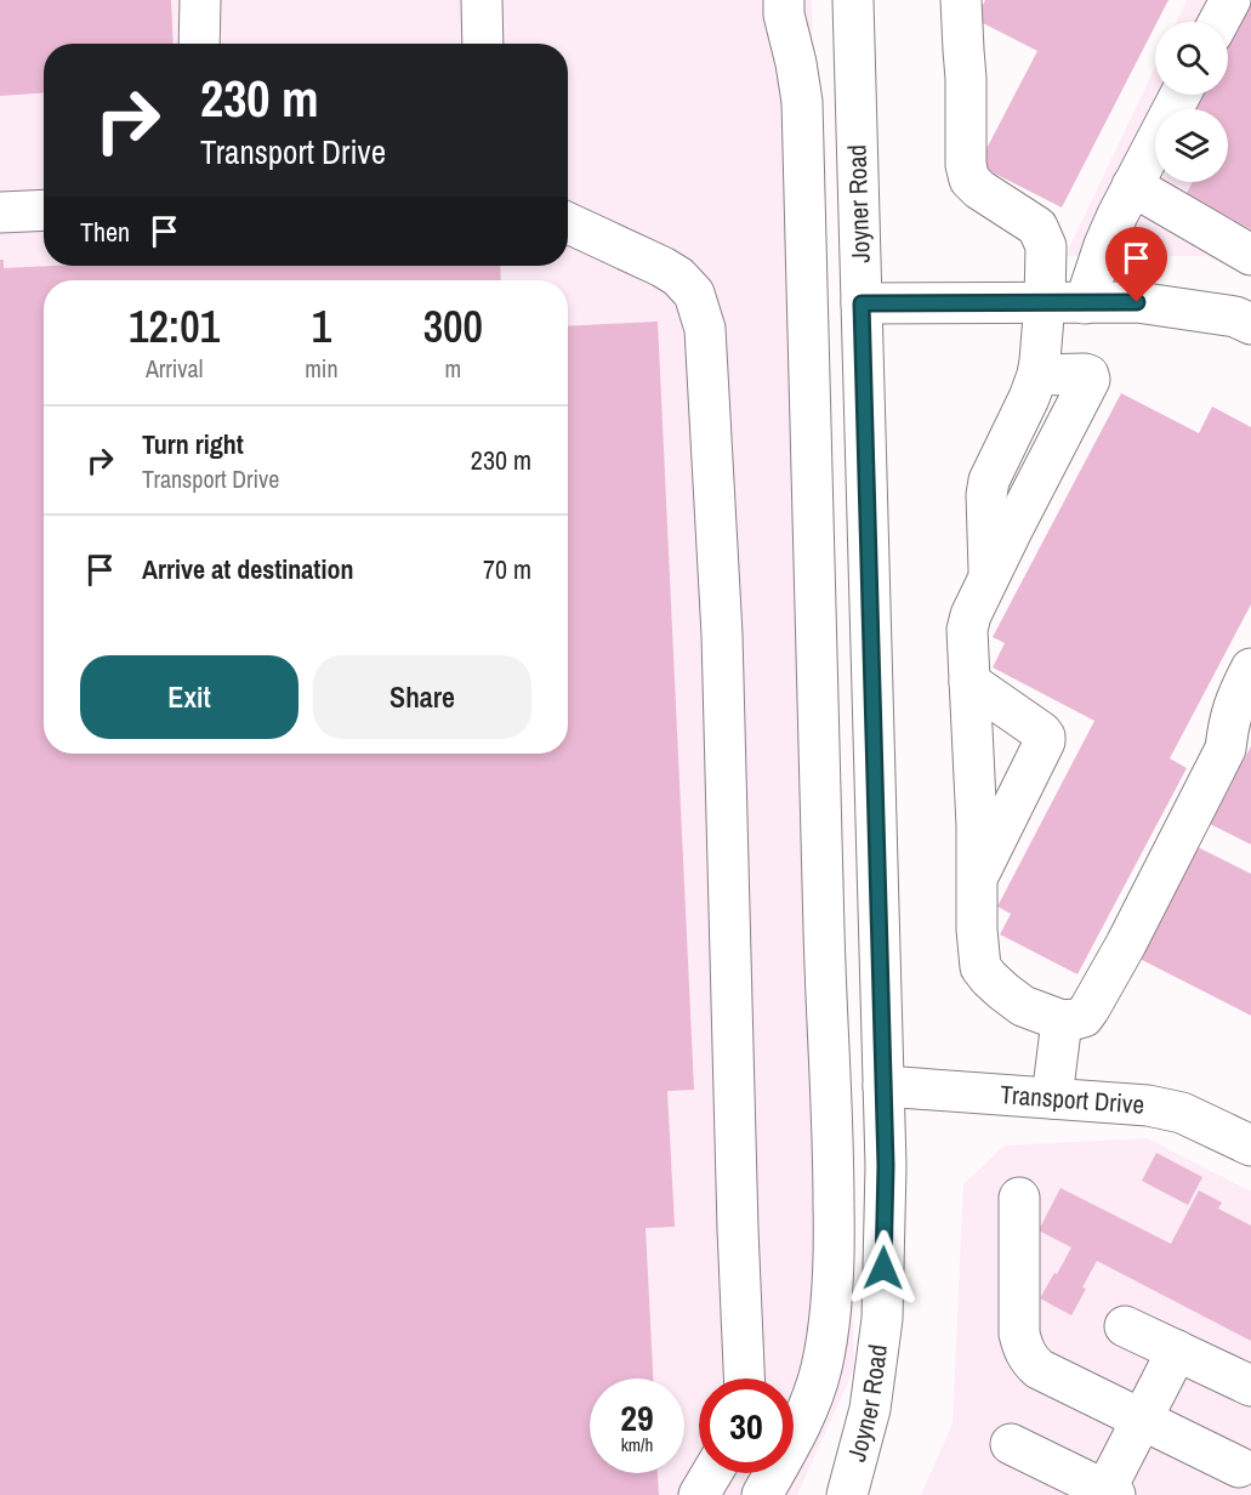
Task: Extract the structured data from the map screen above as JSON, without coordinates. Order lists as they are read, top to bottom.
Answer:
{
  "streets": {
    "street": ["Joyner Road", "Transport Drive"]
  },
  "crossings": [
    ["Joyner Road", "Transport Drive"]
  ],
  "page": {
    "turn": ["230 m", "Transport Drive"],
    "then": "Then",
    "eta": [
      "12:01",
      "Arrival",
      "1",
      "min",
      "300",
      "m"
    ],
    "list": [
      {
        "name": "Turn right",
        "note": "Transport Drive",
        "value": "230 m"
      },
      {
        "name": "Arrive at destination",
        "value": "70 m"
      }
    ],
    "buttons": ["Exit", "Share"],
    "speed": "29 km/h",
    "limit": "30"
  }
}
